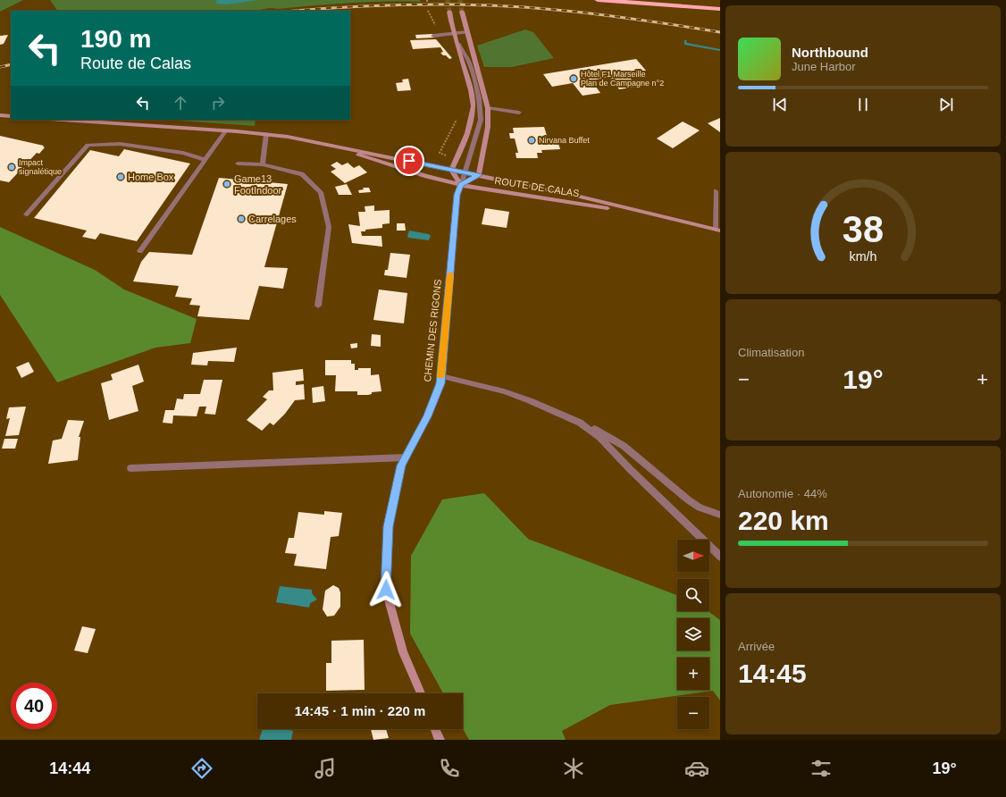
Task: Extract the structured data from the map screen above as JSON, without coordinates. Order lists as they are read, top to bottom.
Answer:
{
  "streets": {
    "street": ["ROUTE DE CALAS", "CHEMIN DES RIGONS"]
  },
  "crossings": [
    ["ROUTE DE CALAS", "CHEMIN DES RIGONS"]
  ],
  "places": [
    "Hôtel F1 Marseille Plan de Campagne n°2",
    "Nirvana Buffet",
    "Impact signalétique",
    "Home Box",
    "Game13 FootIndoor",
    "Carrelages"
  ],
  "north": "right",
  "page": {
    "turn": ["190 m", "Route de Calas"],
    "song": ["Northbound", "June Harbor"],
    "tile": [
      "Climatisation",
      ["Autonomie · 44%", "220 km"],
      ["Arrivée", "14:45"]
    ],
    "heat": ["−", "19°", "+"],
    "map_buttons": ["+", "−"],
    "limit": "40",
    "trip": "14:45 · 1 min · 220 m",
    "tabs": ["14:44", "19°"],
    "gauge": ["38", "km/h"]
  }
}
